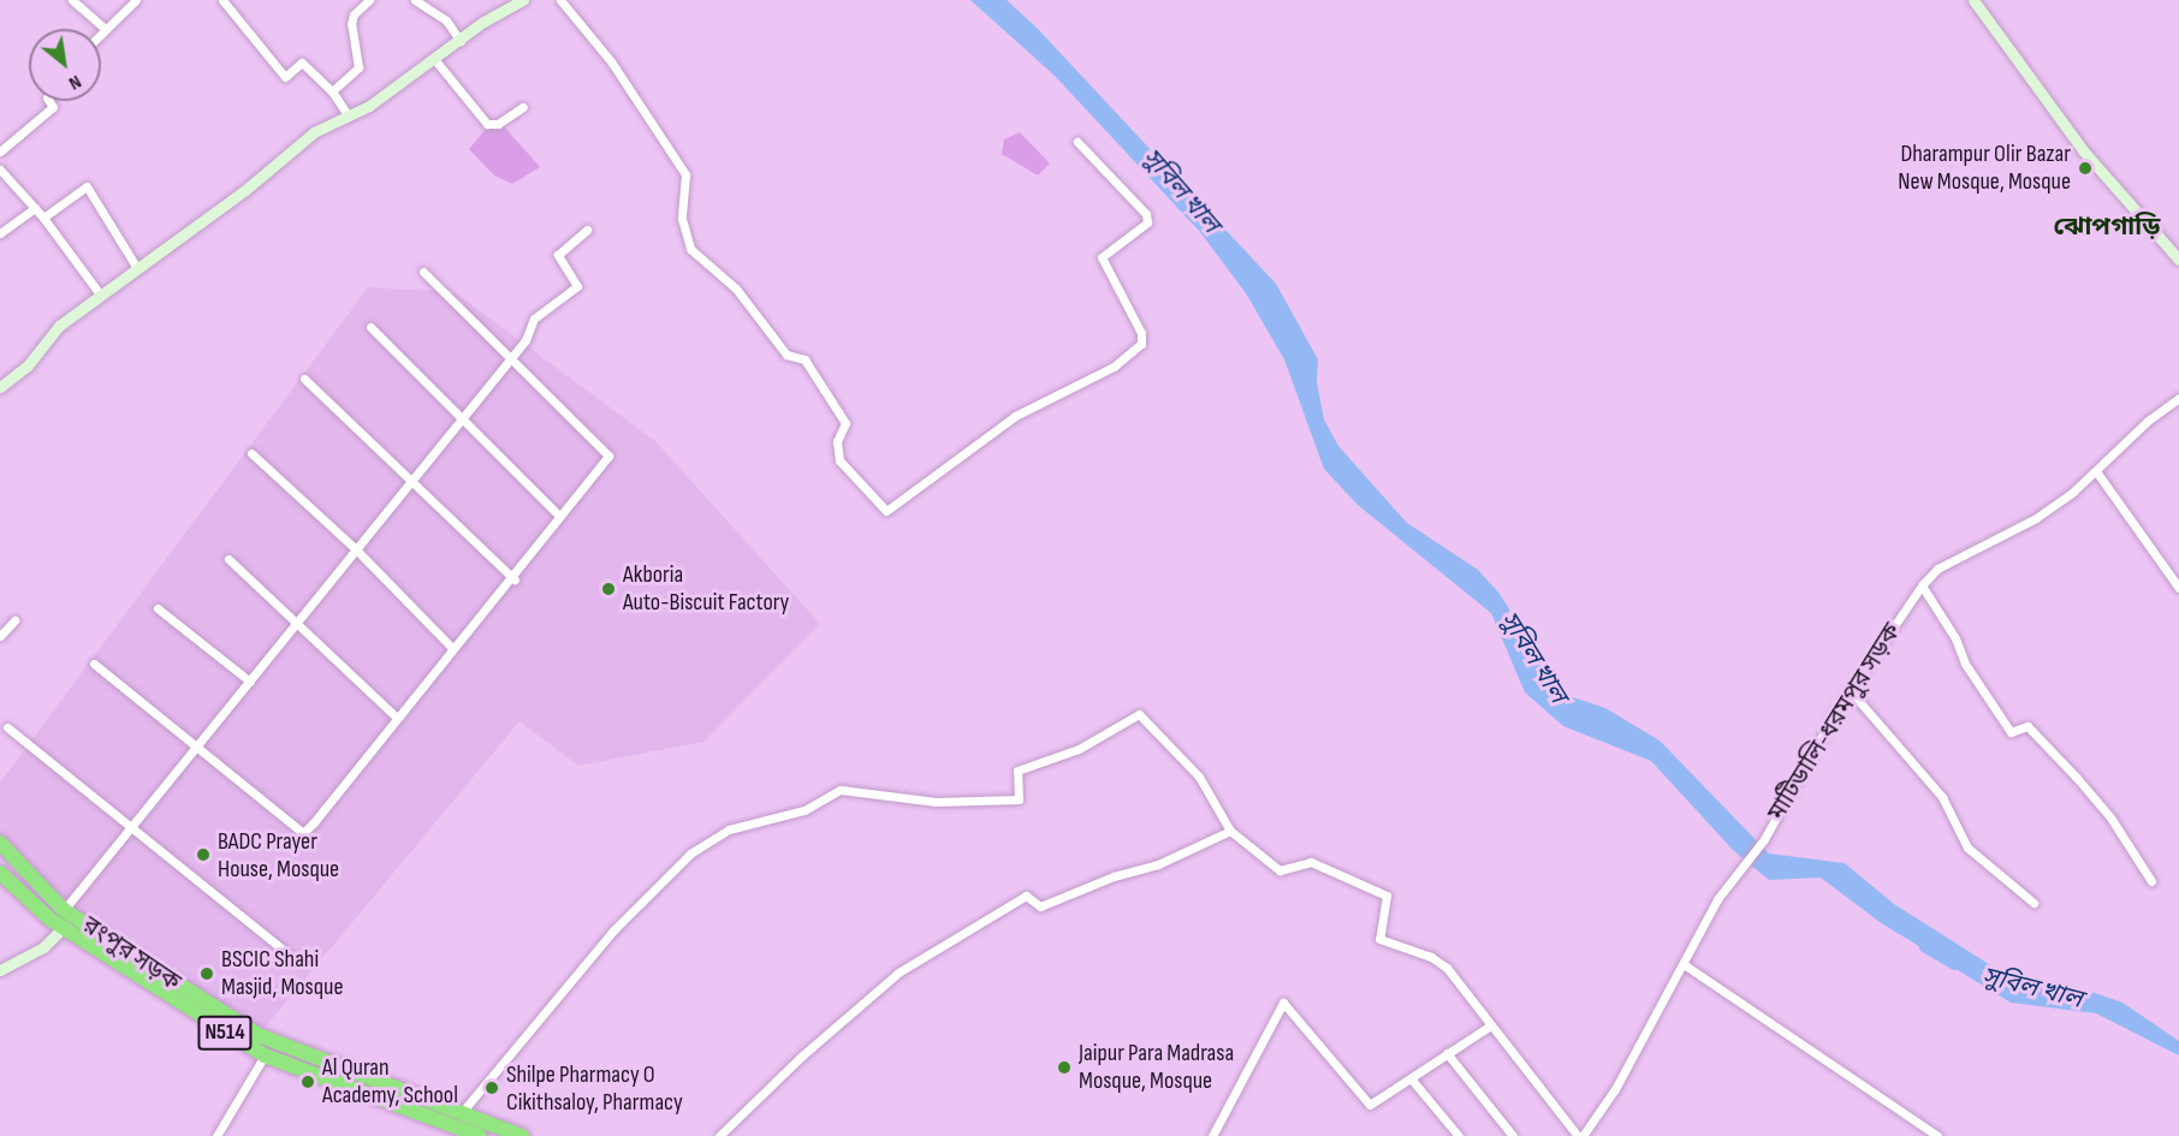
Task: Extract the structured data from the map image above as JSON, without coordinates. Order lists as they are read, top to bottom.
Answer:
{
  "streets": {
    "highway": ["রংপুর সড়ক", "N514"],
    "street": ["মাটিডালি-ধরমপুর সড়ক"]
  },
  "districts": ["ঝোপগাড়ি"],
  "water": ["সুবিল খাল"],
  "places": [
    "Dharampur Olir Bazar New Mosque, Mosque",
    "Akboria Auto-Biscuit Factory",
    "BADC Prayer House, Mosque",
    "BSCIC Shahi Masjid, Mosque",
    "Jaipur Para Madrasa Mosque, Mosque",
    "Al Quran Academy, School",
    "Shilpe Pharmacy O Cikithsaloy, Pharmacy"
  ],
  "north": "bottom right"
}
